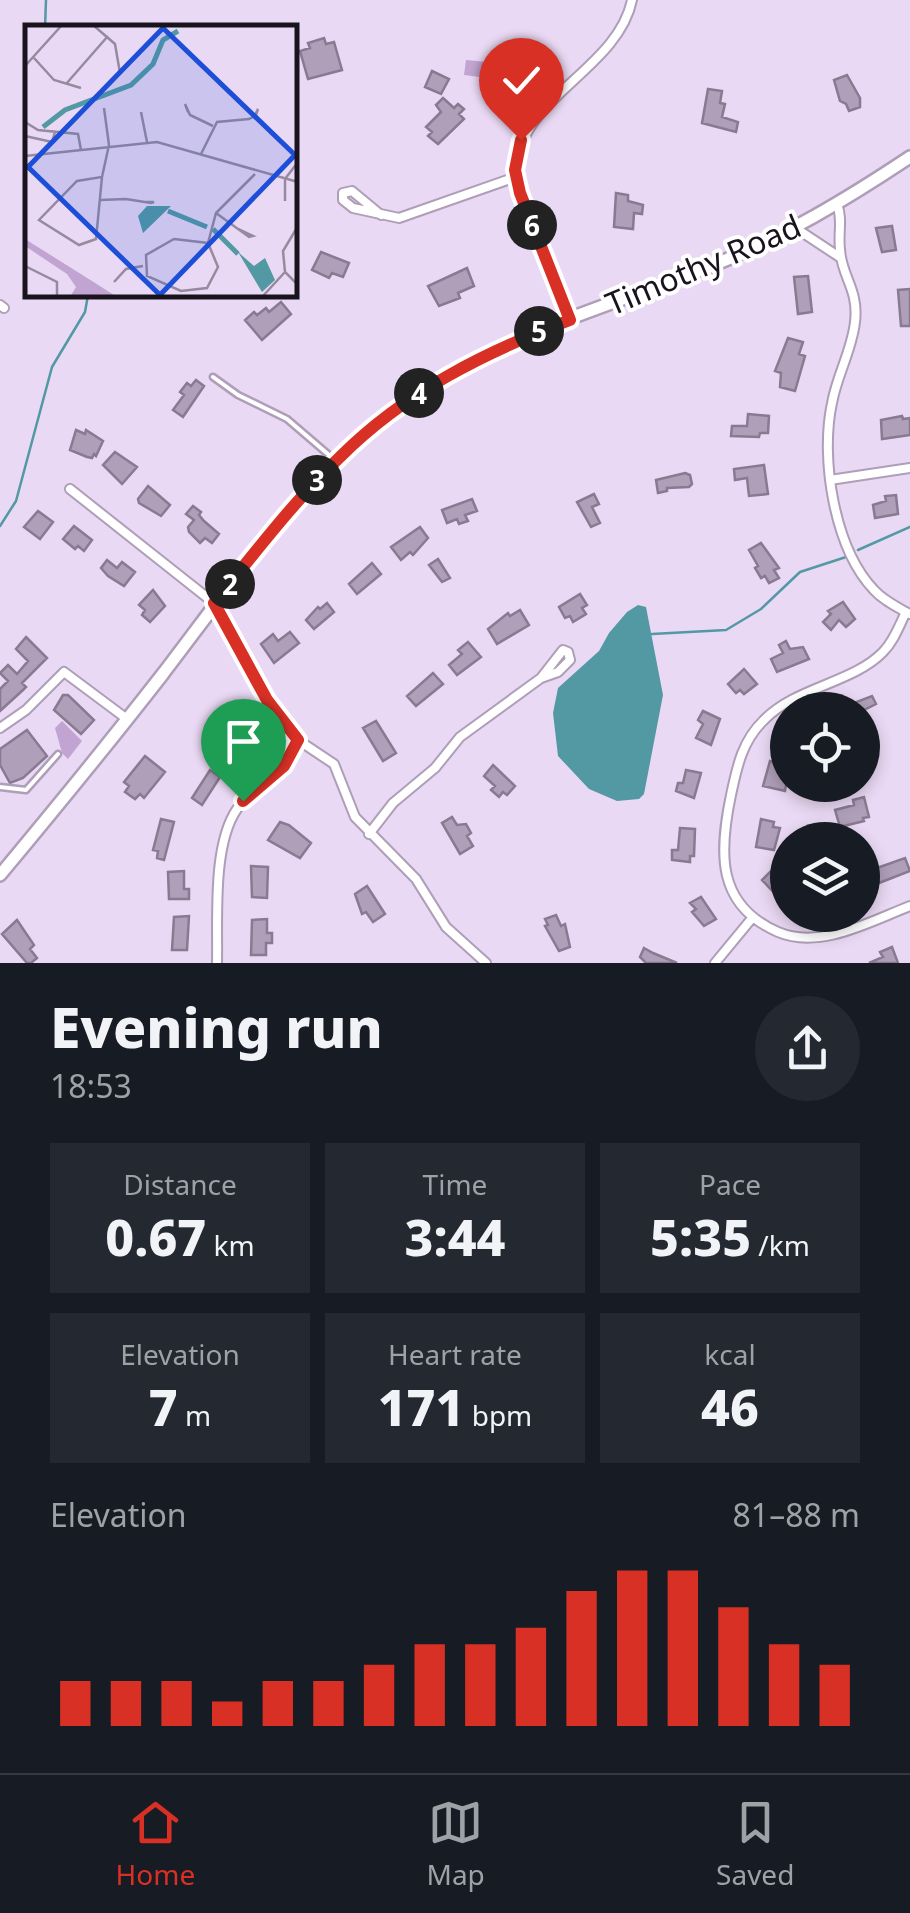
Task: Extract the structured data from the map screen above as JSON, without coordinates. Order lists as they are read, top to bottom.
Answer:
{
  "streets": {
    "main road": ["Timothy Road"]
  },
  "page": {
    "pins": [
      "6",
      "5",
      "4",
      "3",
      "2"
    ],
    "heading": ["Evening run", "18:53"],
    "stats": [
      ["Distance", "0.67 km"],
      ["Time", "3:44"],
      ["Pace", "5:35 /km"],
      ["Elevation", "7 m"],
      ["Heart rate", "171 bpm"],
      ["kcal", "46"]
    ],
    "chart": ["Elevation", "81–88 m"],
    "tabs": ["Home", "Map", "Saved"]
  }
}
